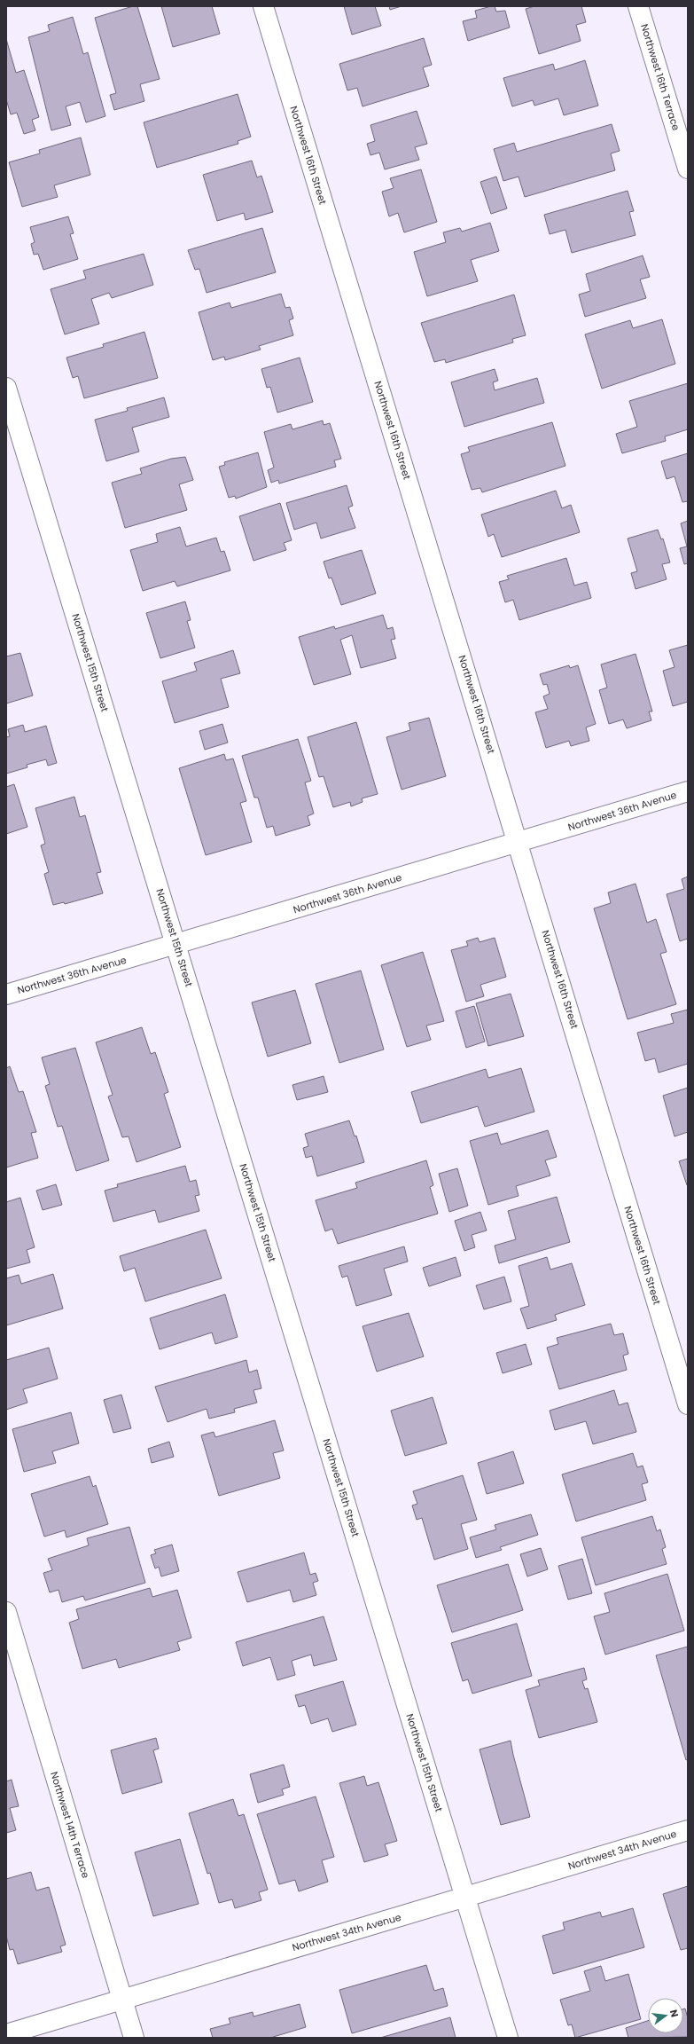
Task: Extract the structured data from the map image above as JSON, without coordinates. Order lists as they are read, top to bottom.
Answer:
{
  "streets": {
    "street": [
      "Northwest 16th Terrace",
      "Northwest 16th Street",
      "Northwest 15th Street",
      "Northwest 36th Avenue",
      "Northwest 14th Terrace",
      "Northwest 34th Avenue"
    ]
  },
  "crossings": [
    ["Northwest 16th Street", "Northwest 36th Avenue"],
    ["Northwest 15th Street", "Northwest 36th Avenue"],
    ["Northwest 15th Street", "Northwest 34th Avenue"],
    ["Northwest 14th Terrace", "Northwest 34th Avenue"]
  ],
  "north": "right"
}
